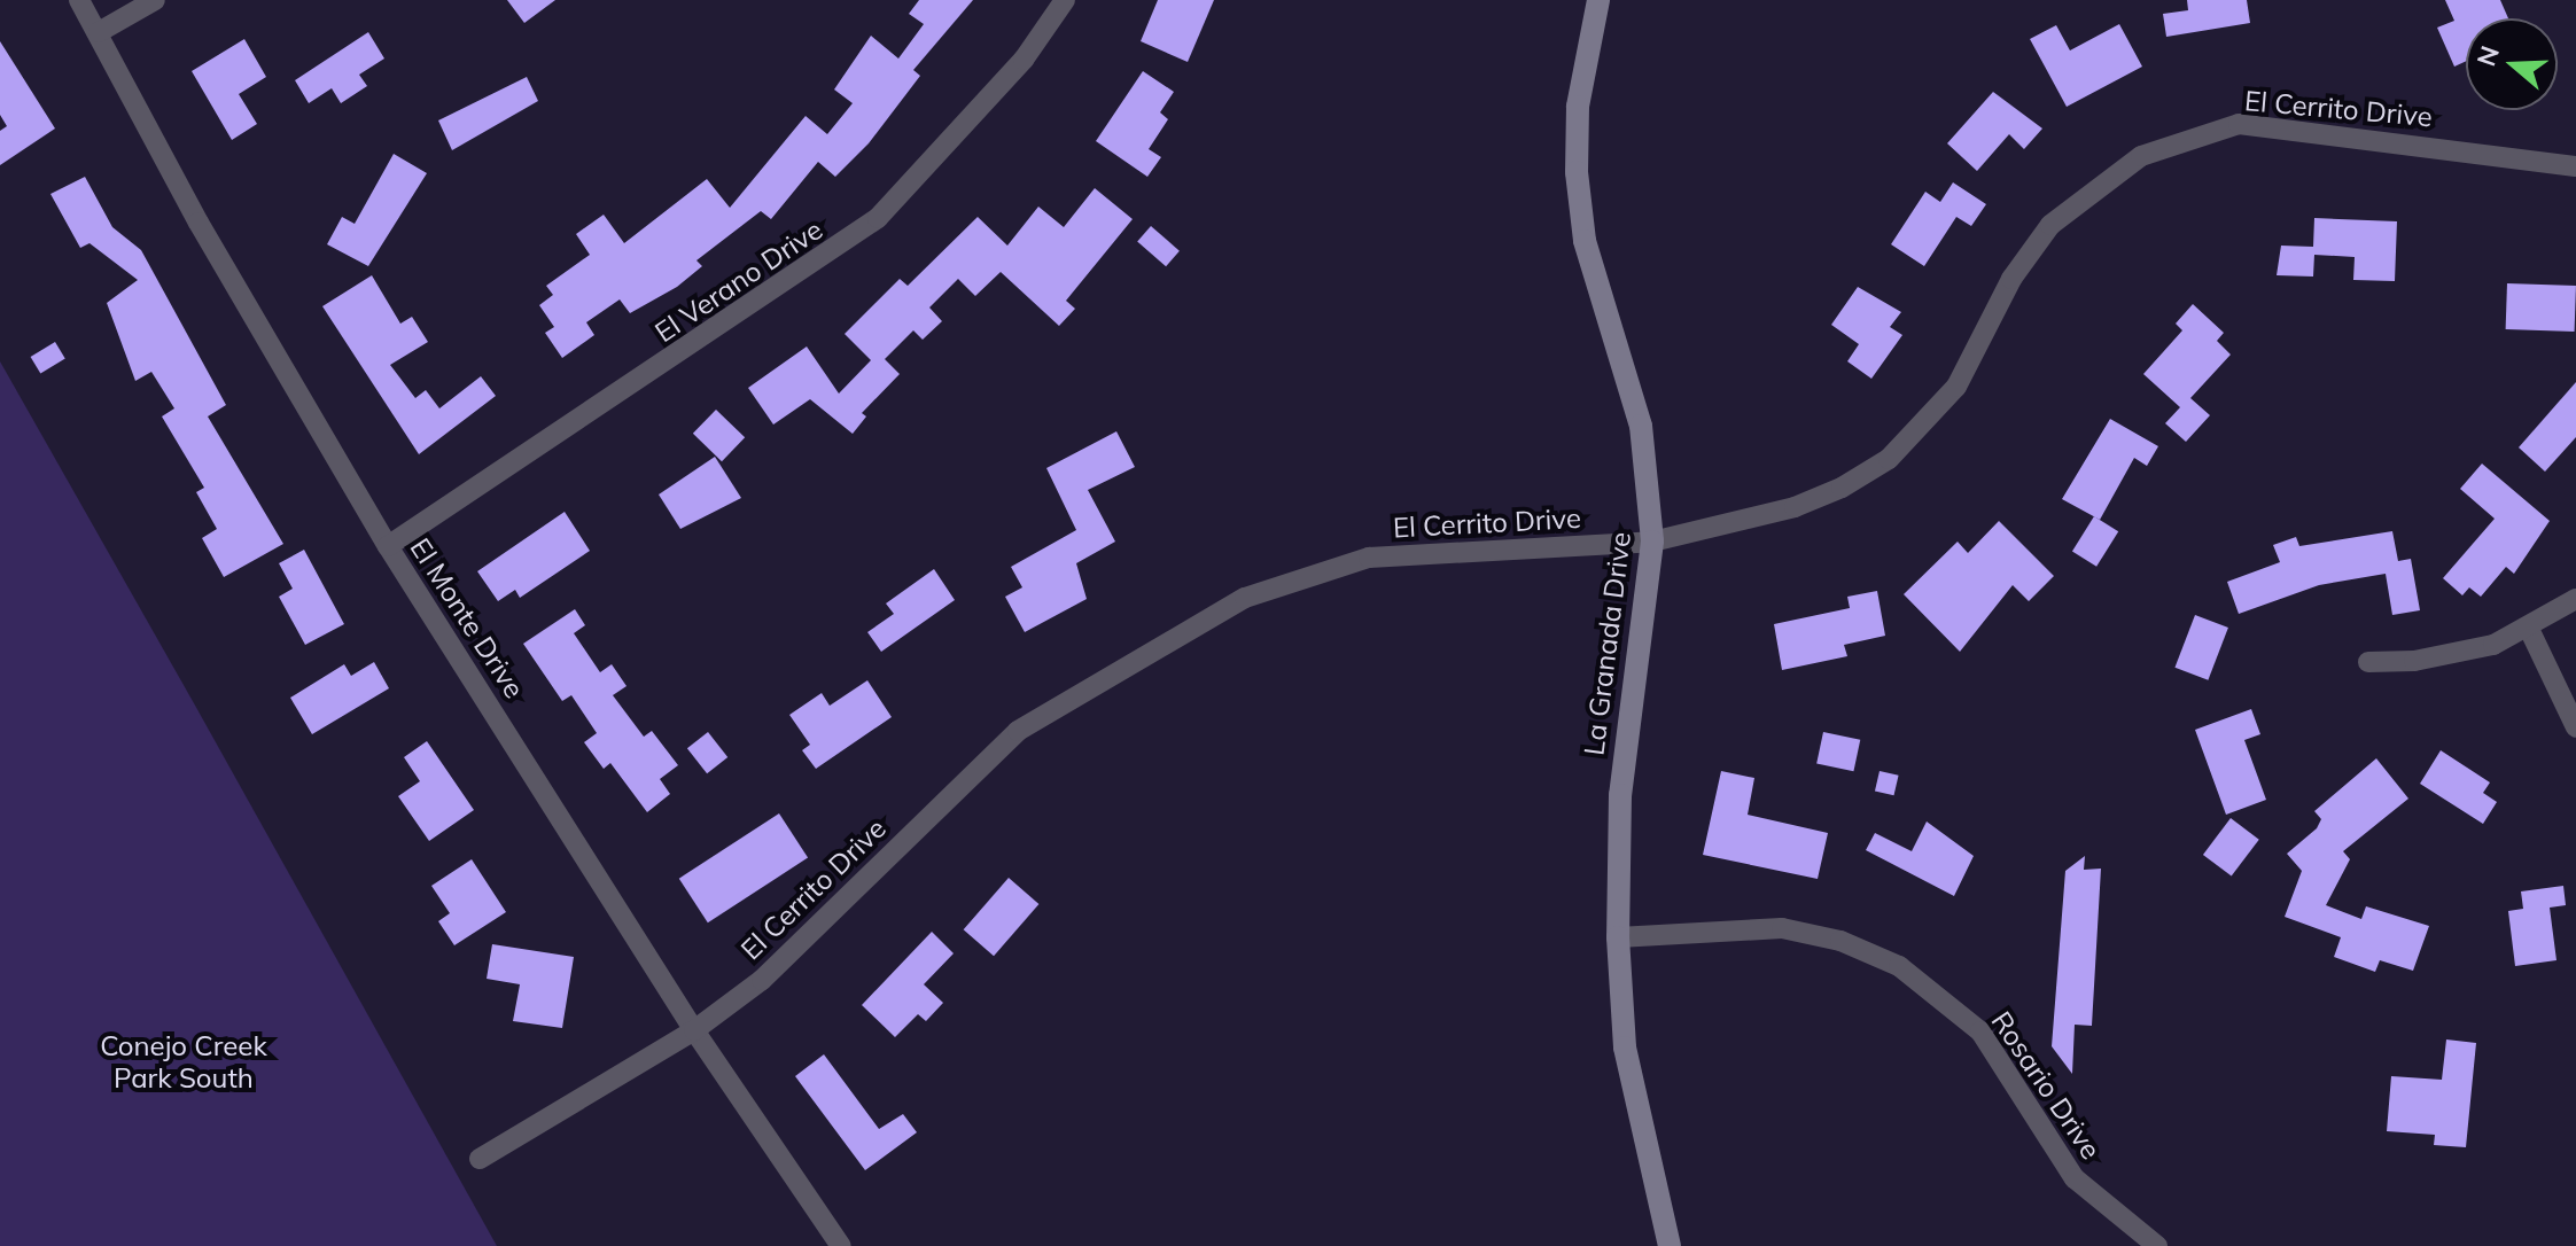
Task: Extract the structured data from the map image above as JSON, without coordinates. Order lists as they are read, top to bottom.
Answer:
{
  "streets": {
    "street": [
      "El Cerrito Drive",
      "El Verano Drive",
      "El Monte Drive",
      "La Granada Drive",
      "Rosario Drive"
    ]
  },
  "crossings": [
    ["El Cerrito Drive", "El Monte Drive"],
    ["El Cerrito Drive", "La Granada Drive"],
    ["El Verano Drive", "El Monte Drive"],
    ["La Granada Drive", "Rosario Drive"]
  ],
  "parks": ["Conejo Creek Park South"],
  "north": "left"
}
